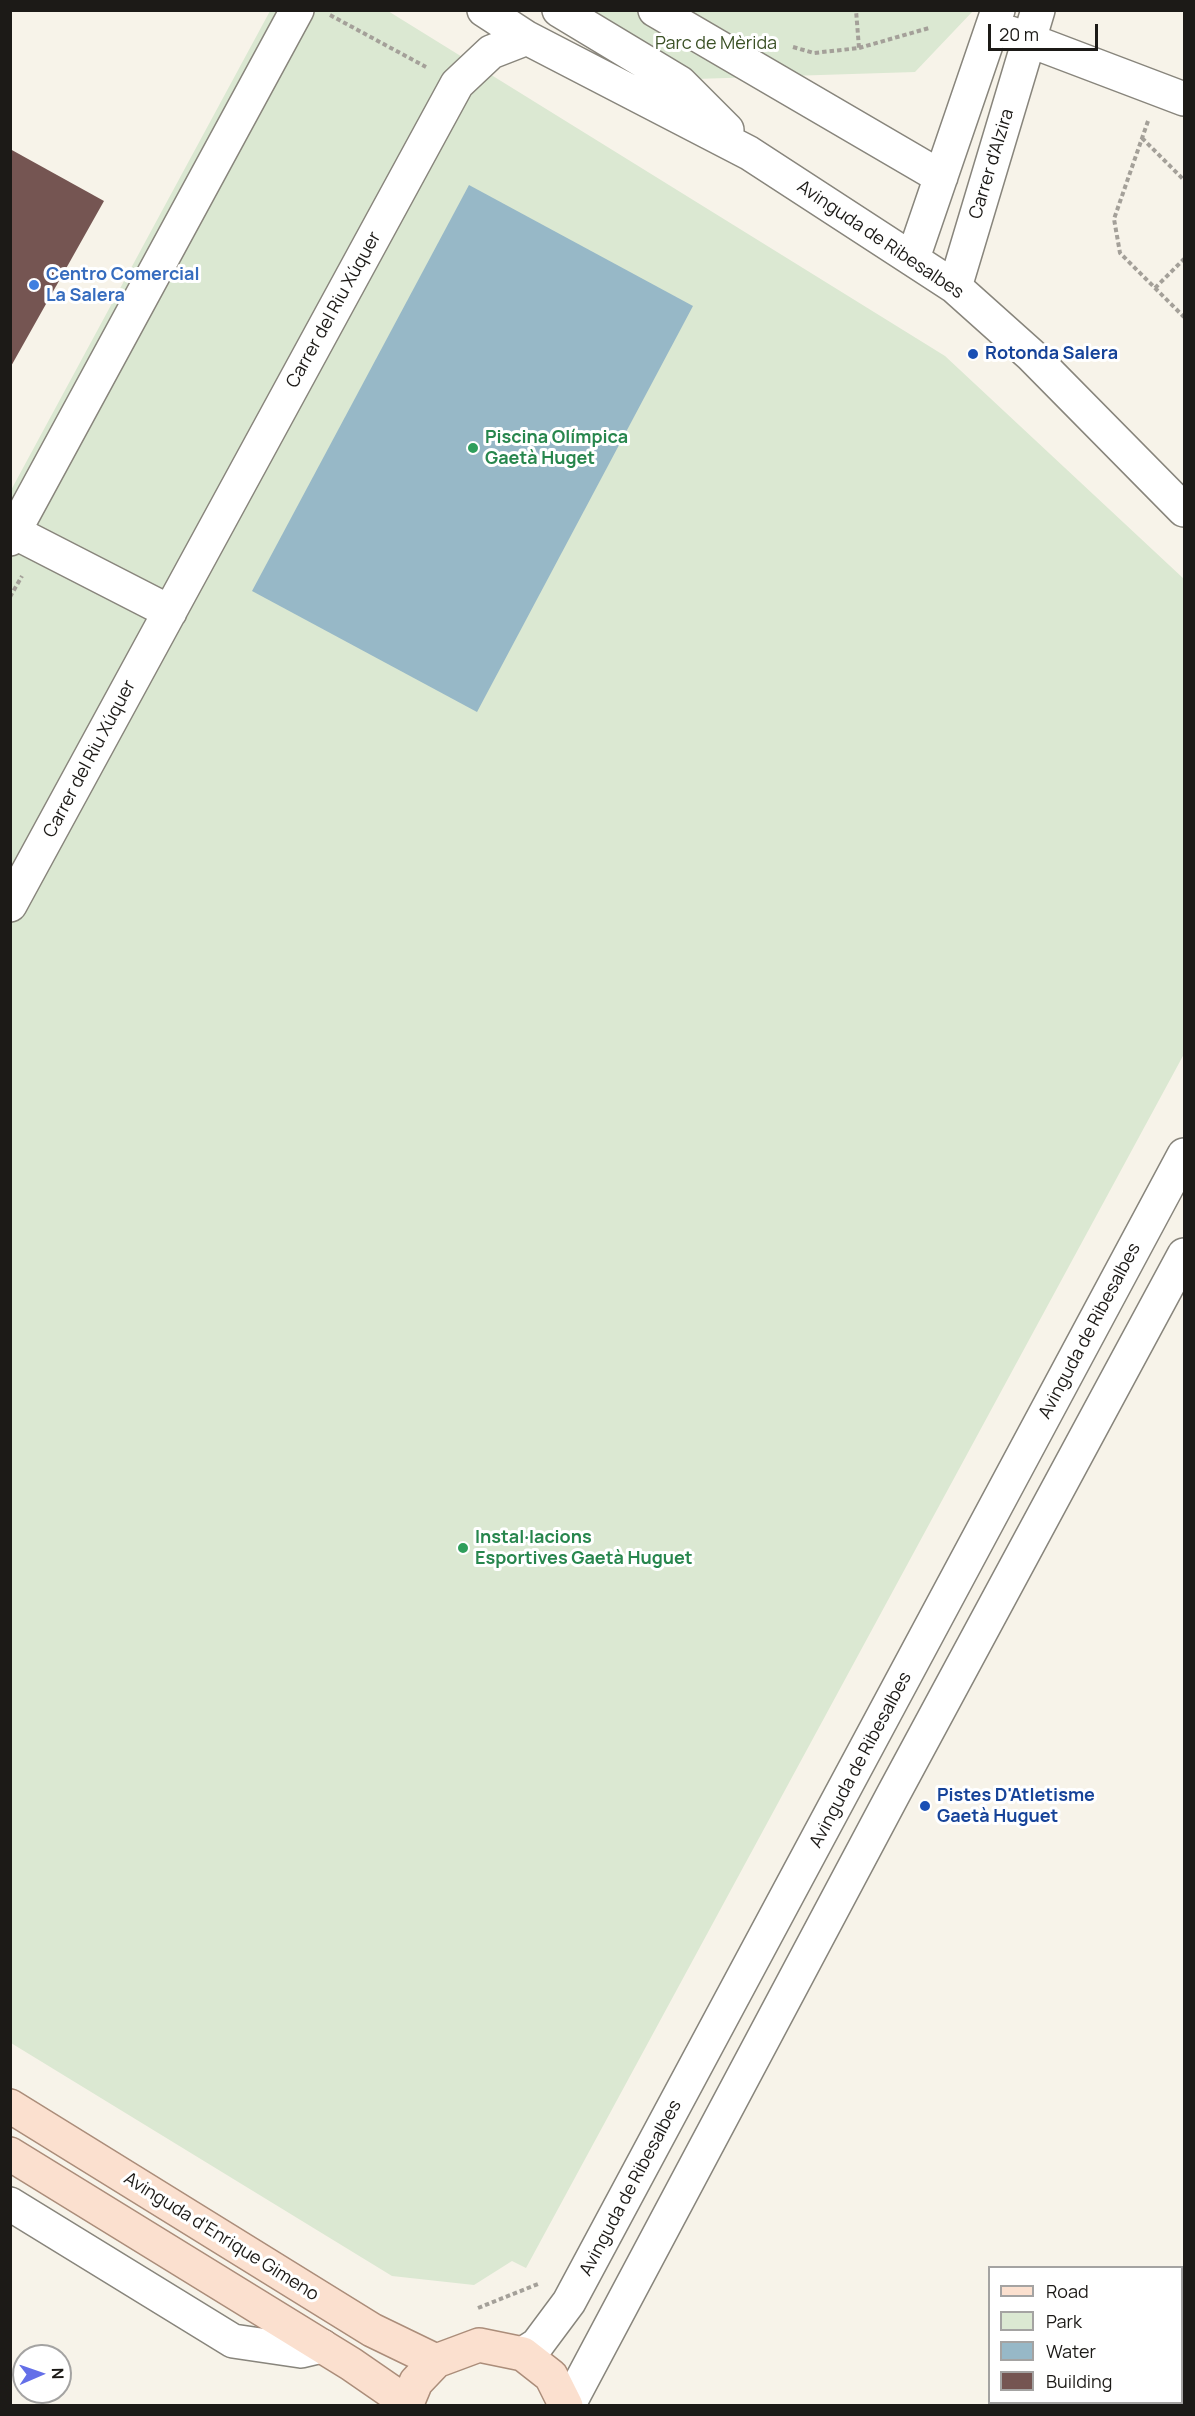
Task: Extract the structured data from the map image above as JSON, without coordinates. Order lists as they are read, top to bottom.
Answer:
{
  "streets": {
    "main road": ["Avinguda d'Enrique Gimeno"],
    "street": ["Carrer d'Alzira", "Avinguda de Ribesalbes", "Carrer del Riu Xúquer"]
  },
  "crossings": [
    ["Carrer d'Alzira", "Avinguda de Ribesalbes"],
    ["Avinguda de Ribesalbes", "Carrer del Riu Xúquer"]
  ],
  "parks": ["Parc de Mèrida"],
  "places": [
    "Centro Comercial La Salera",
    "Rotonda Salera",
    "Piscina Olímpica Gaetà Huget",
    "Instal·lacions Esportives Gaetà Huguet",
    "Pistes D'Atletisme Gaetà Huguet"
  ],
  "legend": [
    "Road",
    "Park",
    "Water",
    "Building"
  ],
  "scale_bar": "20 m",
  "north": "right"
}
